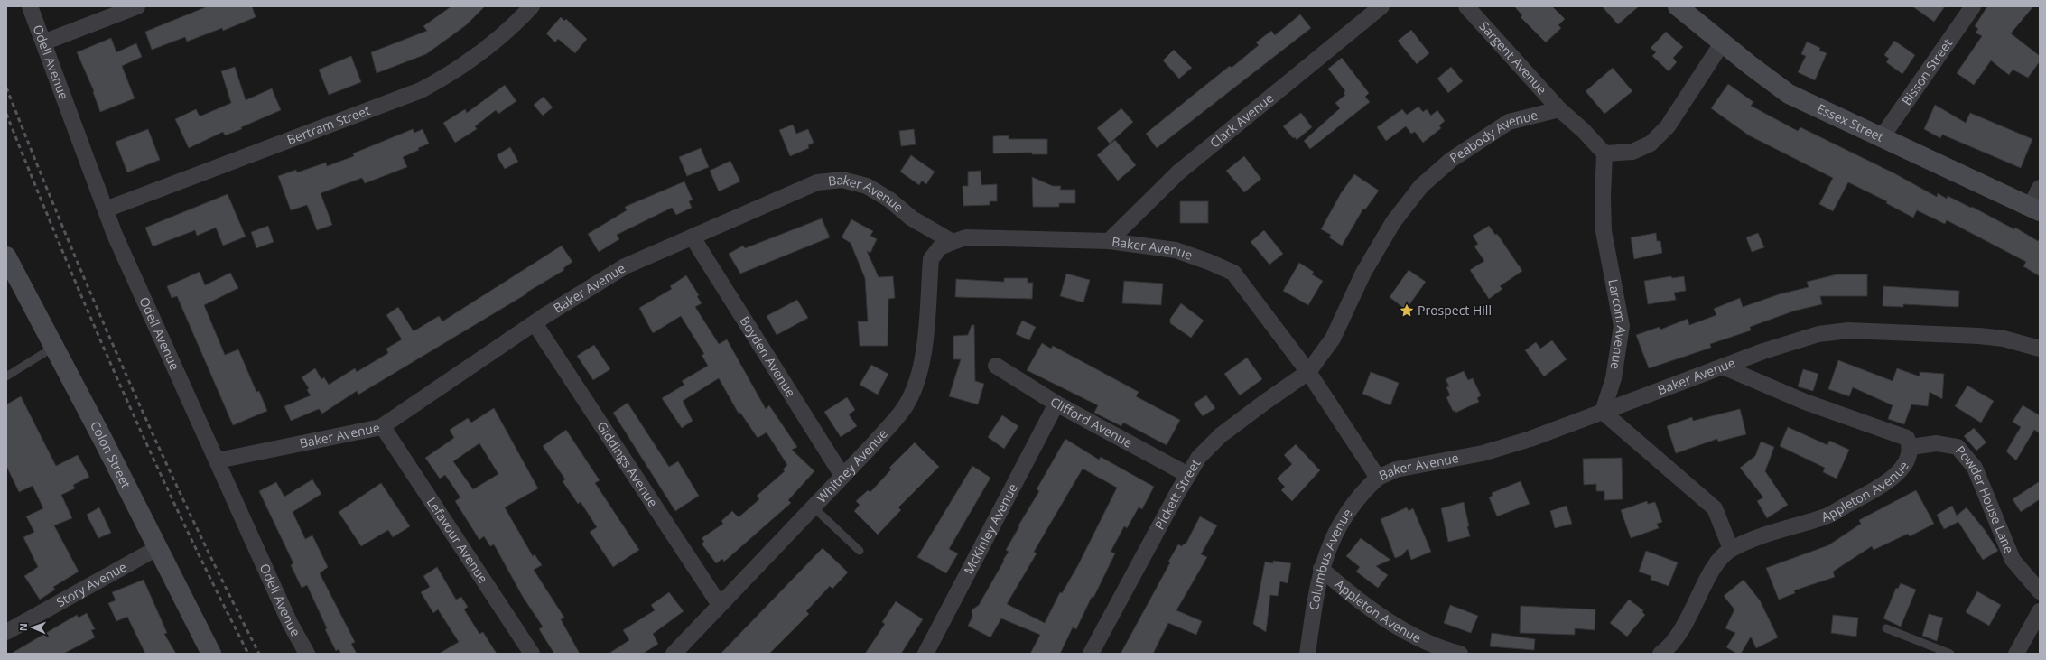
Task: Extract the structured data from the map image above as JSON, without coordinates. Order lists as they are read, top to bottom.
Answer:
{
  "streets": {
    "main road": ["Essex Street", "Colon Street"],
    "street": [
      "Sargent Avenue",
      "Odell Avenue",
      "Bisson Street",
      "Clark Avenue",
      "Bertram Street",
      "Peabody Avenue",
      "Baker Avenue",
      "Larcom Avenue",
      "Boyden Avenue",
      "Clifford Avenue",
      "Giddings Avenue",
      "Whitney Avenue",
      "Appleton Avenue",
      "Pickett Street",
      "Powder House Lane",
      "McKinley Avenue",
      "Lefavour Avenue",
      "Columbus Avenue",
      "Story Avenue"
    ]
  },
  "crossings": [
    ["Sargent Avenue", "Peabody Avenue"],
    ["Odell Avenue", "Bertram Street"],
    ["Odell Avenue", "Baker Avenue"],
    ["Bisson Street", "Essex Street"],
    ["Clark Avenue", "Baker Avenue"],
    ["Peabody Avenue", "Baker Avenue"],
    ["Peabody Avenue", "Pickett Street"],
    ["Baker Avenue", "Larcom Avenue"],
    ["Baker Avenue", "Boyden Avenue"],
    ["Baker Avenue", "Giddings Avenue"],
    ["Baker Avenue", "Whitney Avenue"],
    ["Baker Avenue", "Appleton Avenue"],
    ["Baker Avenue", "Pickett Street"],
    ["Baker Avenue", "Lefavour Avenue"],
    ["Baker Avenue", "Columbus Avenue"],
    ["Boyden Avenue", "Whitney Avenue"],
    ["Clifford Avenue", "Pickett Street"],
    ["Clifford Avenue", "McKinley Avenue"],
    ["Colon Street", "Story Avenue"],
    ["Giddings Avenue", "Whitney Avenue"],
    ["Appleton Avenue", "Powder House Lane"],
    ["Appleton Avenue", "Columbus Avenue"]
  ],
  "places": {
    "place": ["Prospect Hill"]
  },
  "north": "left"
}
